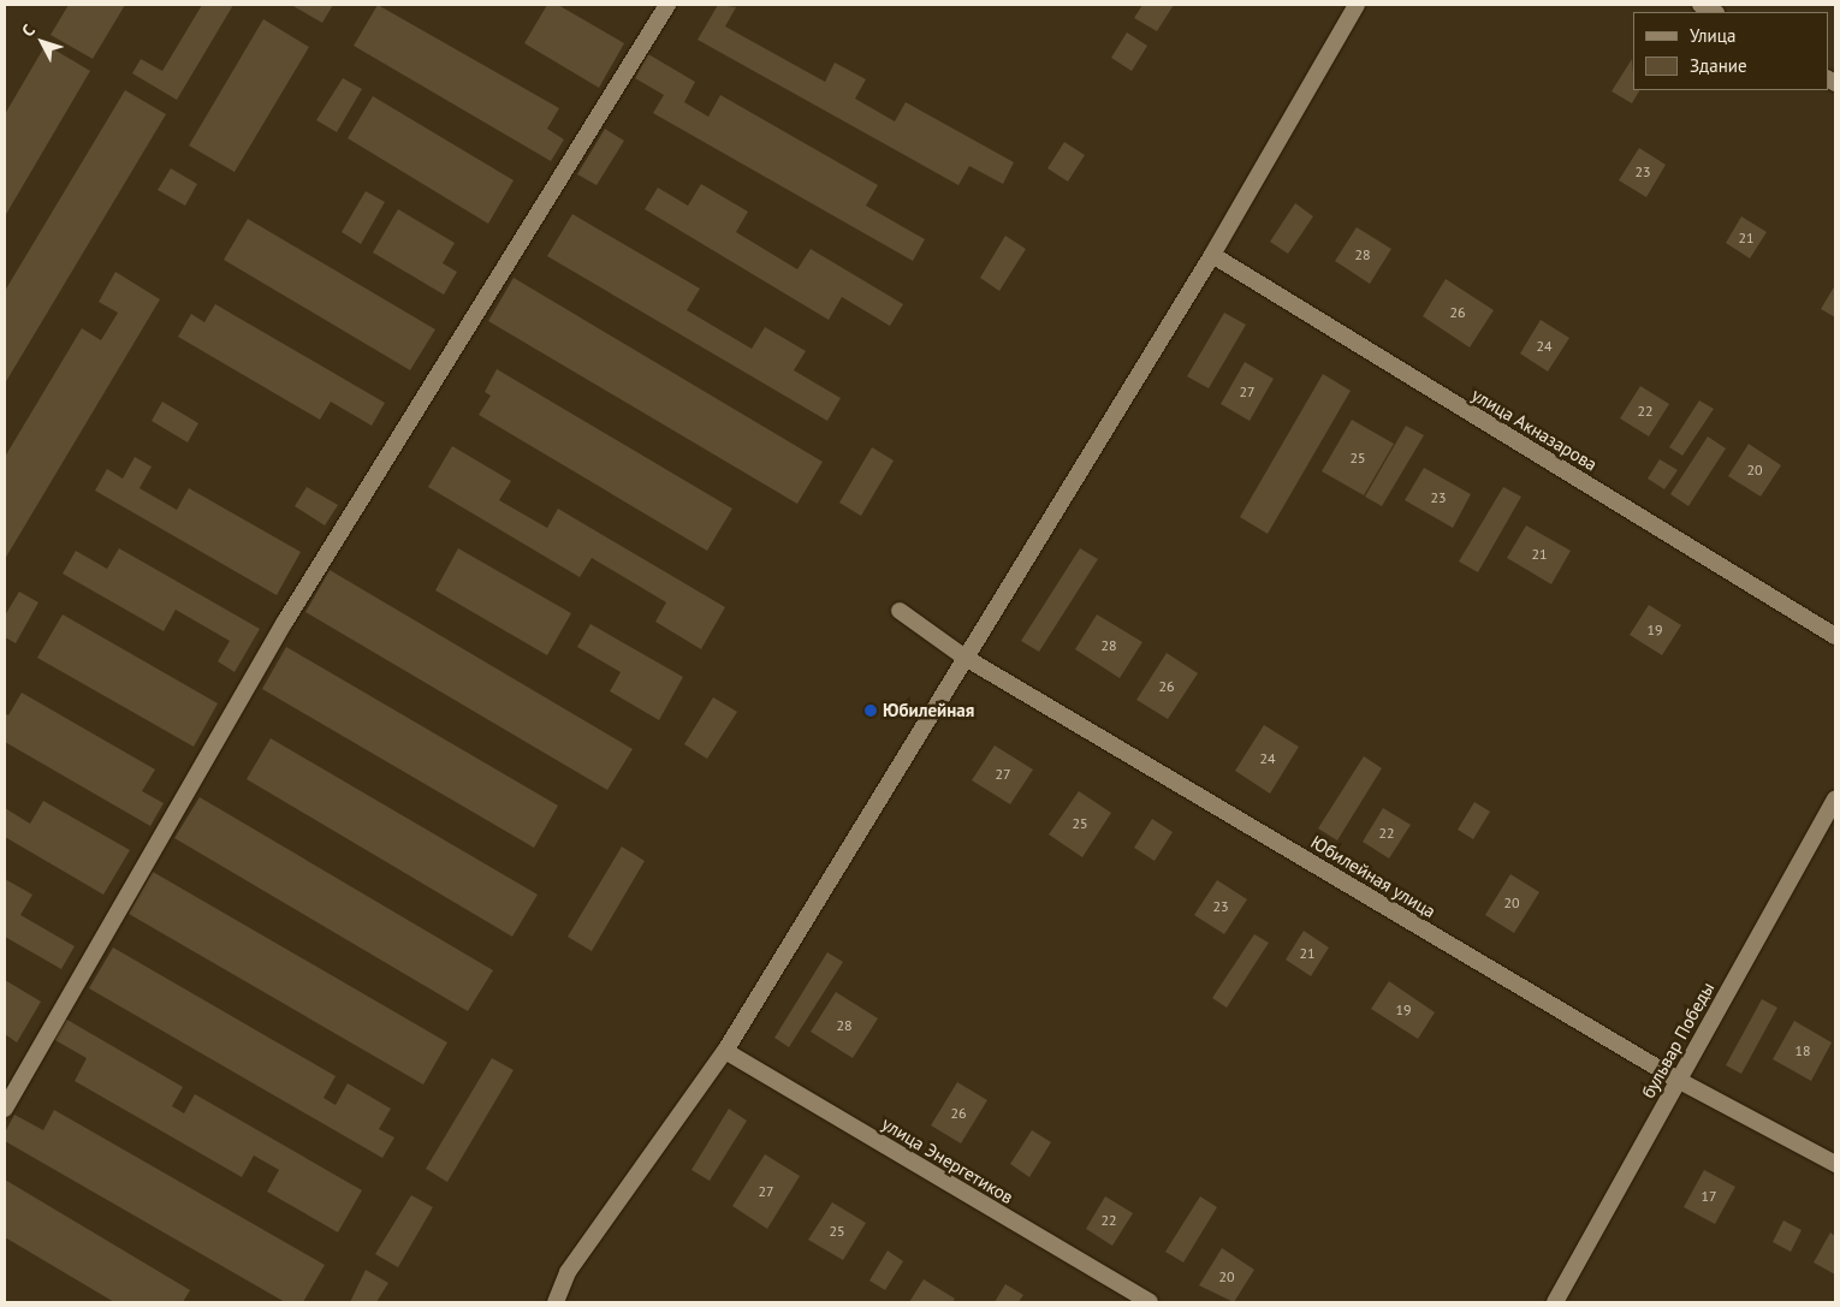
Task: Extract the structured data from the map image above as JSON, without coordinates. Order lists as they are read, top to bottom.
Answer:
{
  "streets": {
    "street": [
      "улица Акназарова",
      "Юбилейная улица",
      "бульвар Победы",
      "улица Энергетиков"
    ]
  },
  "crossings": [
    ["Юбилейная улица", "бульвар Победы"]
  ],
  "places": ["Юбилейная"],
  "house_numbers": [
    "23",
    "21",
    "28",
    "26",
    "24",
    "27",
    "22",
    "25",
    "20",
    "23",
    "21",
    "19",
    "28",
    "26",
    "24",
    "27",
    "25",
    "22",
    "20",
    "23",
    "21",
    "19",
    "28",
    "18",
    "26",
    "27",
    "17",
    "22",
    "25",
    "20"
  ],
  "legend": ["Улица", "Здание"],
  "north": "top left"
}
